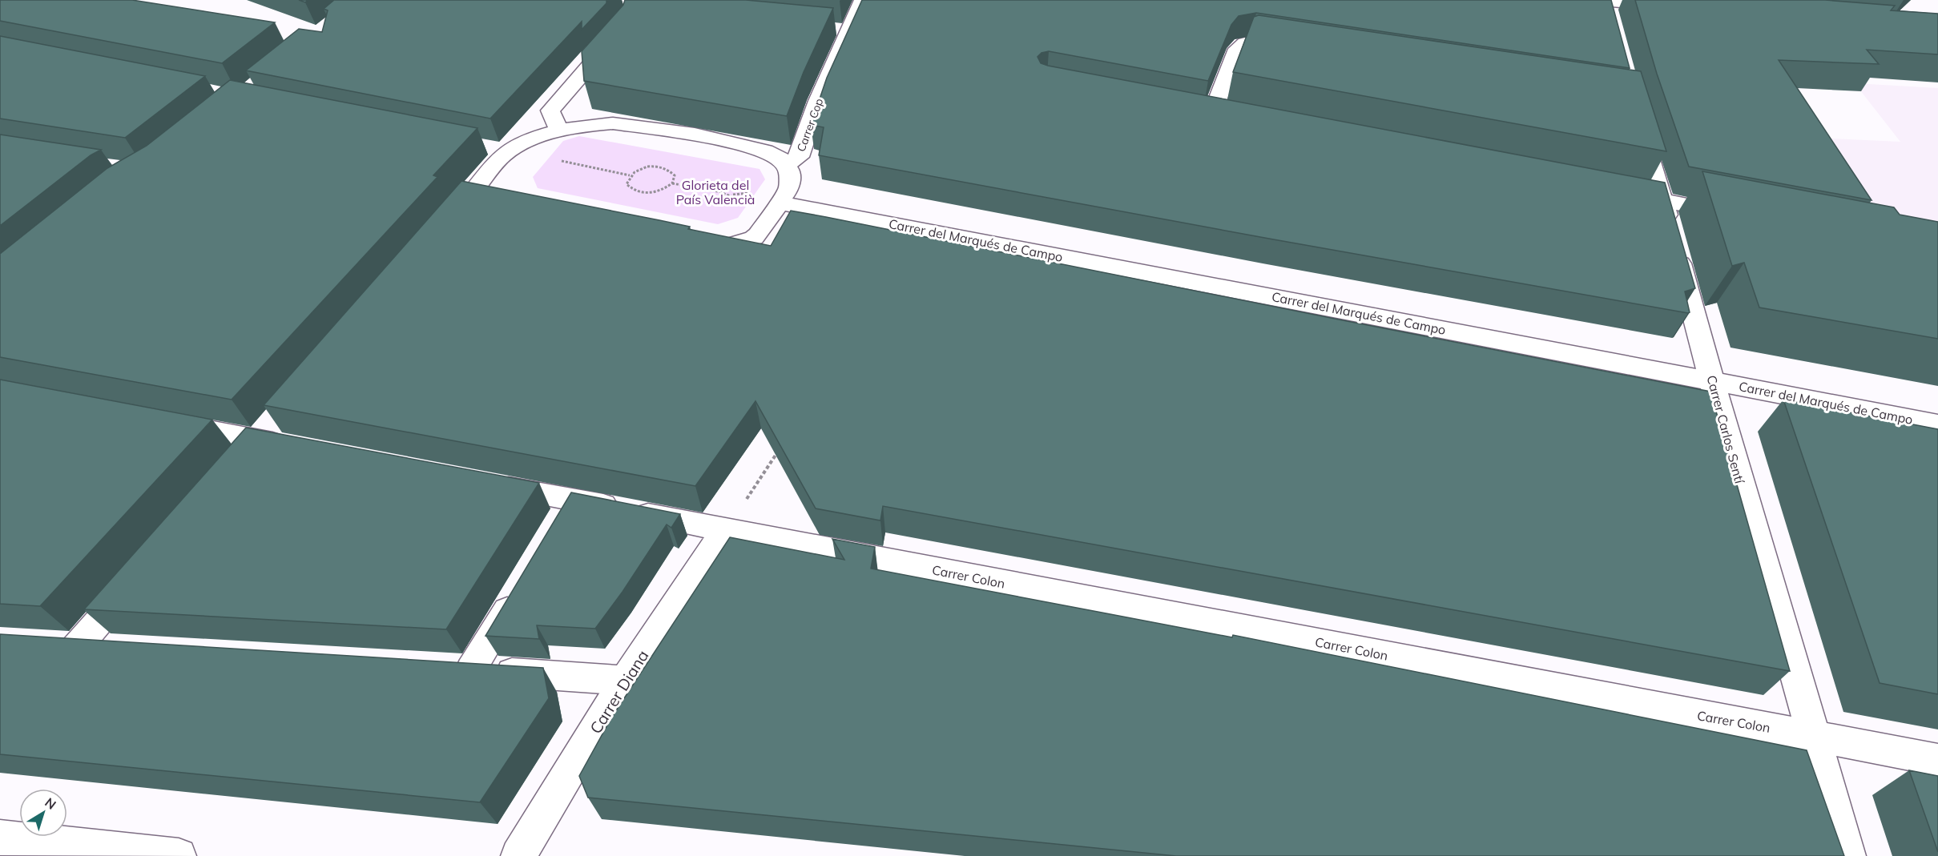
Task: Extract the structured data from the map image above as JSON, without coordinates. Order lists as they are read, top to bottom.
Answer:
{
  "streets": {
    "street": [
      "Carrer Cop",
      "Carrer del Marqués de Campo",
      "Carrer Carlos Sentí",
      "Carrer Colon",
      "Carrer Diana"
    ]
  },
  "crossings": [
    ["Carrer del Marqués de Campo", "Carrer Carlos Sentí"],
    ["Carrer Carlos Sentí", "Carrer Colon"],
    ["Carrer Colon", "Carrer Diana"]
  ],
  "parks": ["Glorieta del País Valencià"],
  "north": "top right"
}
